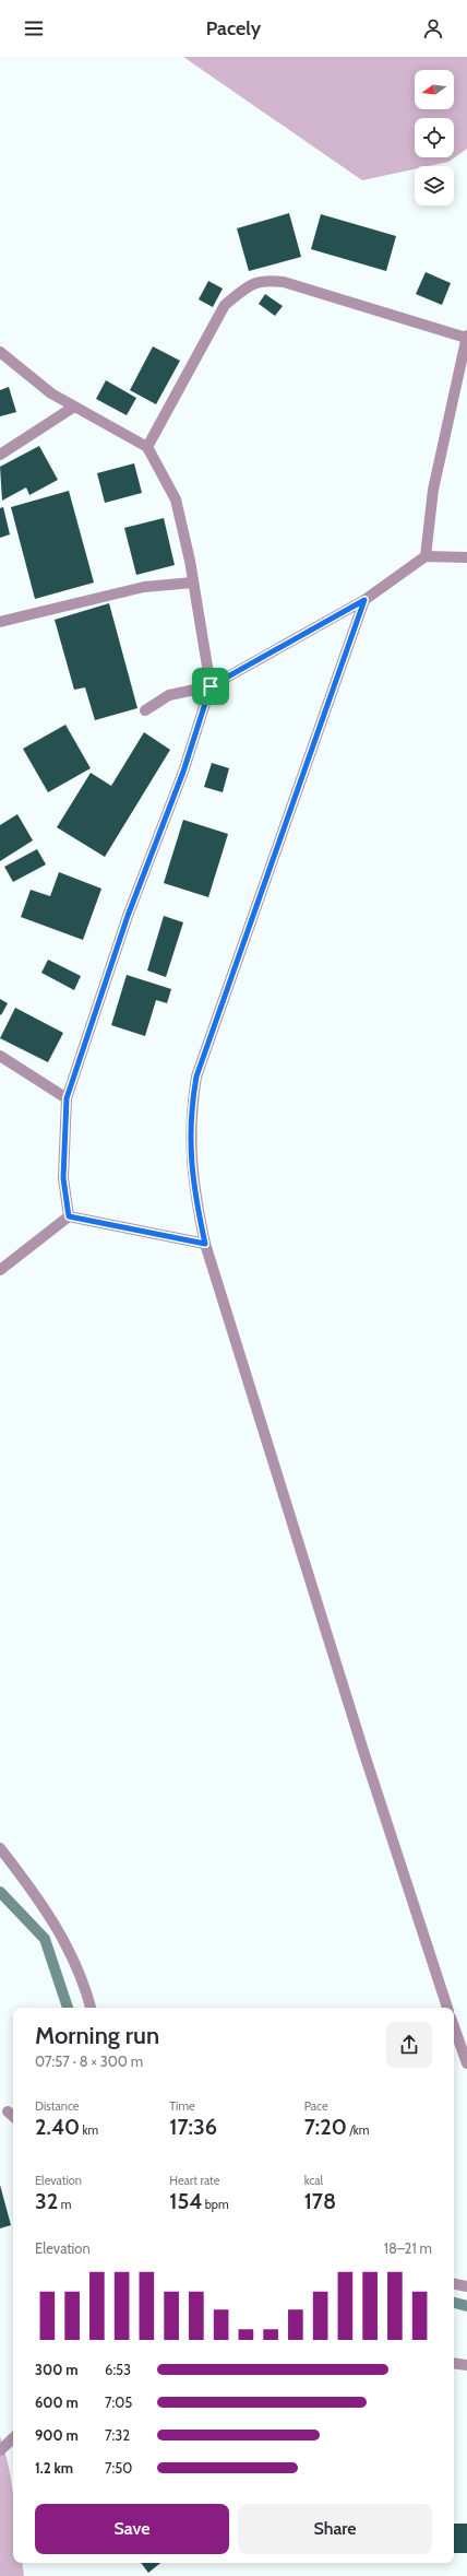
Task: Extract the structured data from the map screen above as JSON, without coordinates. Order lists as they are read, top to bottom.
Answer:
{
  "north": "left",
  "page": {
    "header": "Pacely",
    "heading": ["Morning run", "07:57 · 8 × 300 m"],
    "stats": [
      ["Distance", "2.40 km"],
      ["Time", "17:36"],
      ["Pace", "7:20 /km"],
      ["Elevation", "32 m"],
      ["Heart rate", "154 bpm"],
      ["kcal", "178"]
    ],
    "chart": ["Elevation", "18–21 m"],
    "list": [
      {
        "name": "300 m",
        "note": "6:53"
      },
      {
        "name": "600 m",
        "note": "7:05"
      },
      {
        "name": "900 m",
        "note": "7:32"
      },
      {
        "name": "1.2 km",
        "note": "7:50"
      }
    ],
    "buttons": ["Save", "Share"]
  }
}
